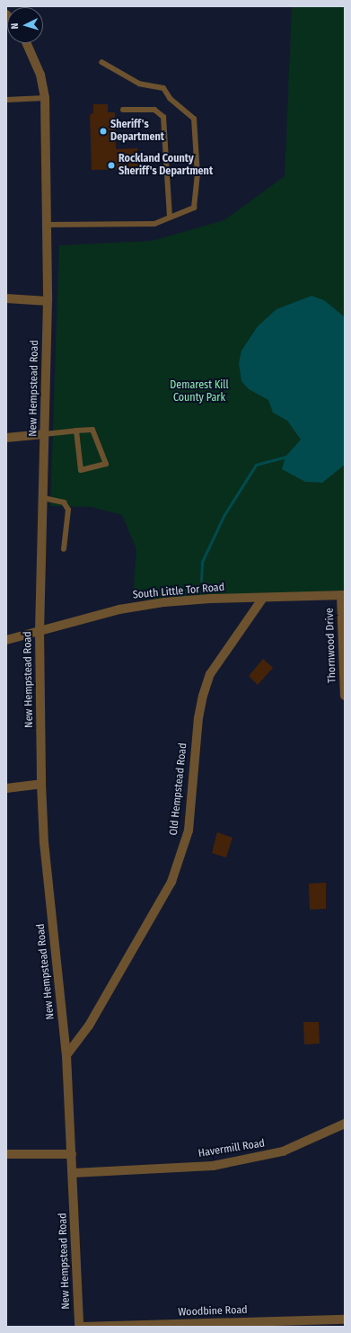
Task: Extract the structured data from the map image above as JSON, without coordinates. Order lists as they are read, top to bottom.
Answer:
{
  "streets": {
    "street": [
      "New Hempstead Road",
      "South Little Tor Road",
      "Thornwood Drive",
      "Old Hempstead Road",
      "Havermill Road",
      "Woodbine Road"
    ]
  },
  "crossings": [
    ["New Hempstead Road", "South Little Tor Road"],
    ["New Hempstead Road", "Old Hempstead Road"],
    ["New Hempstead Road", "Havermill Road"],
    ["New Hempstead Road", "Woodbine Road"],
    ["South Little Tor Road", "Thornwood Drive"],
    ["South Little Tor Road", "Old Hempstead Road"]
  ],
  "parks": ["Demarest Kill County Park"],
  "places": ["Sheriff's Department", "Rockland County Sheriff's Department"],
  "north": "left"
}
